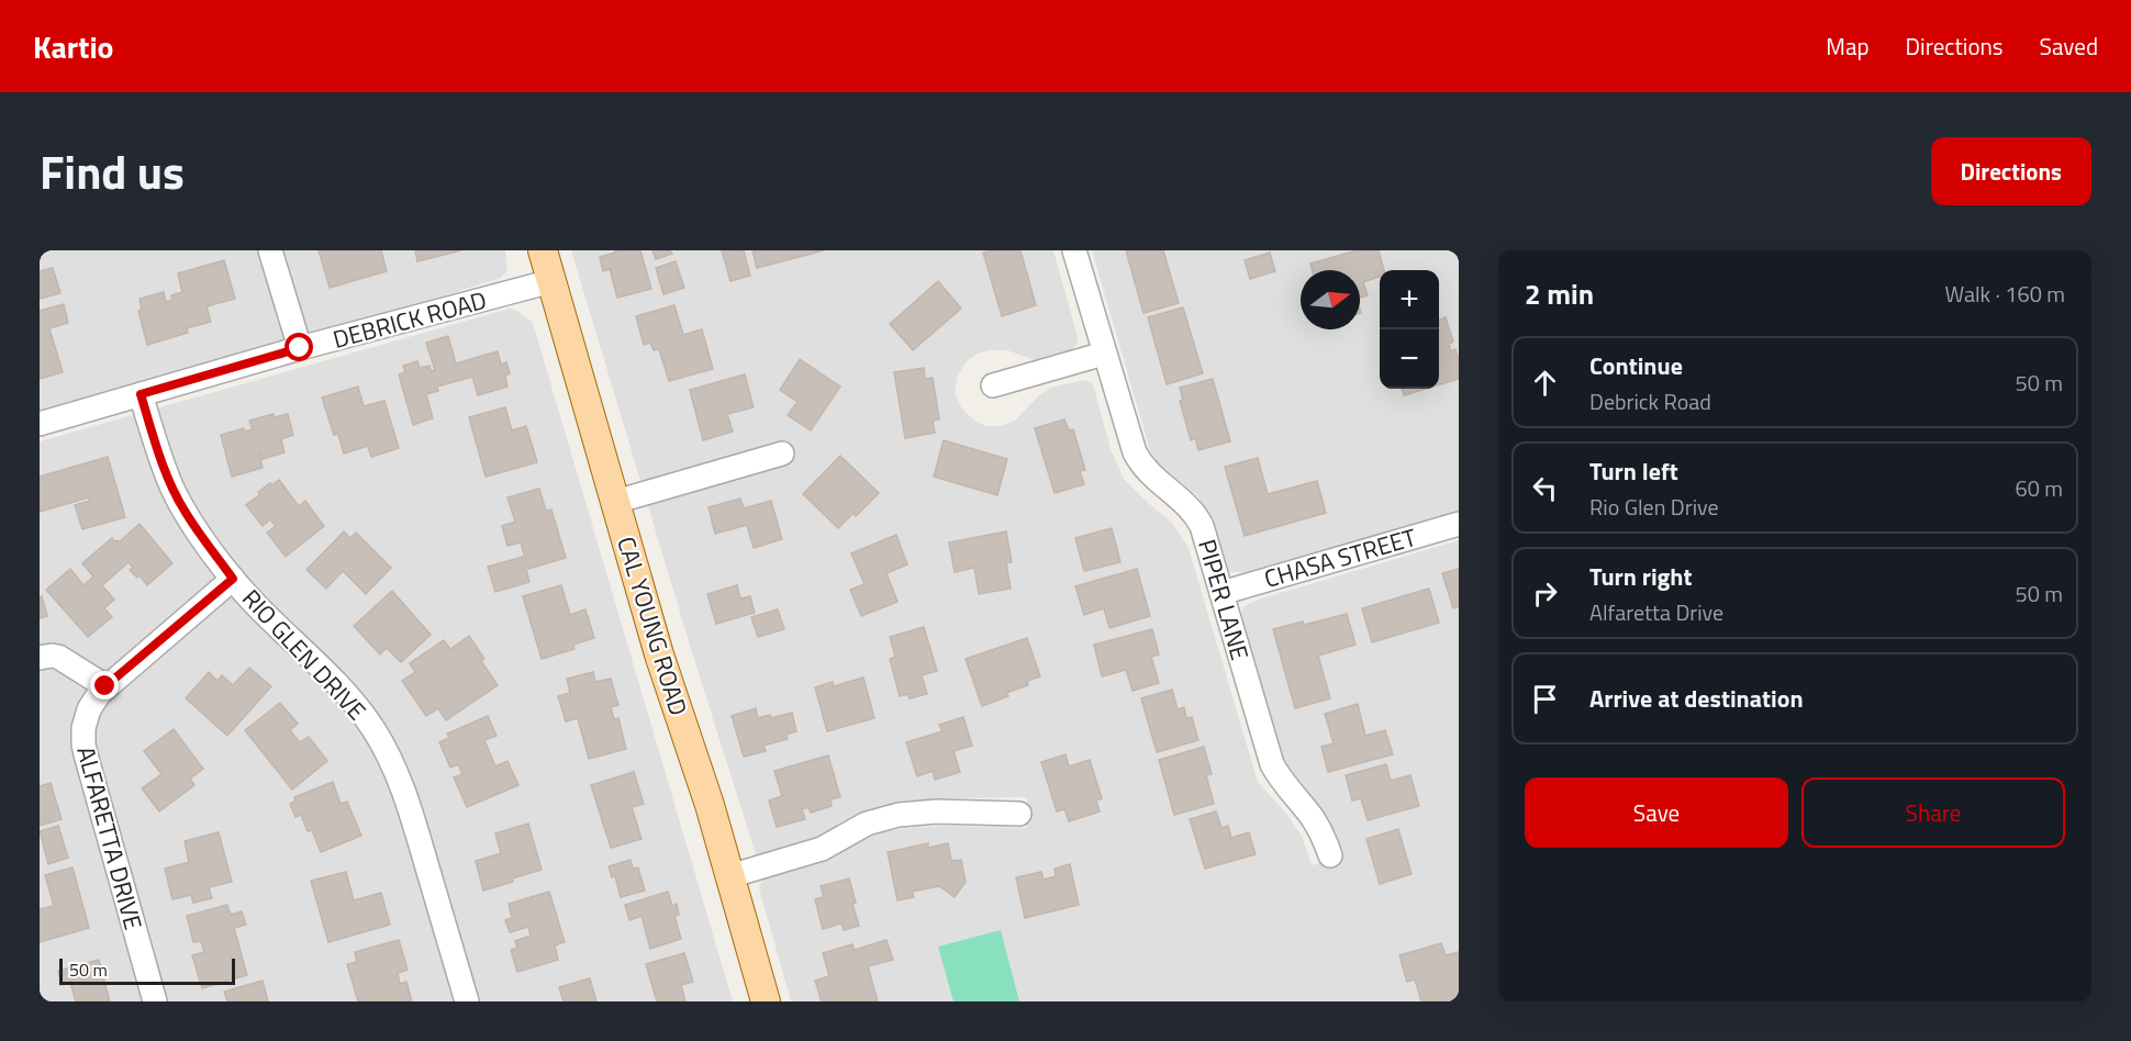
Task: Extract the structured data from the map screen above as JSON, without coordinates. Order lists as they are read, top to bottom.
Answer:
{
  "streets": {
    "main road": ["CAL YOUNG ROAD"],
    "street": [
      "DEBRICK ROAD",
      "CHASA STREET",
      "PIPER LANE",
      "RIO GLEN DRIVE",
      "ALFARETTA DRIVE"
    ]
  },
  "crossings": [
    ["DEBRICK ROAD", "CAL YOUNG ROAD"],
    ["DEBRICK ROAD", "RIO GLEN DRIVE"],
    ["CHASA STREET", "PIPER LANE"],
    ["RIO GLEN DRIVE", "ALFARETTA DRIVE"]
  ],
  "scale_bar": "50 m",
  "north": "right",
  "page": {
    "header": "Kartio",
    "nav": ["Map", "Directions", "Saved"],
    "title": "Find us",
    "buttons": [
      "Directions",
      ["Save", "Share"]
    ],
    "heading": ["2 min", "Walk · 160 m"],
    "map_buttons": ["+", "−"],
    "list": [
      ["Continue", "Debrick Road", "50 m"],
      ["Turn left", "Rio Glen Drive", "60 m"],
      ["Turn right", "Alfaretta Drive", "50 m"],
      "Arrive at destination"
    ],
    "scale": "50 m"
  }
}
